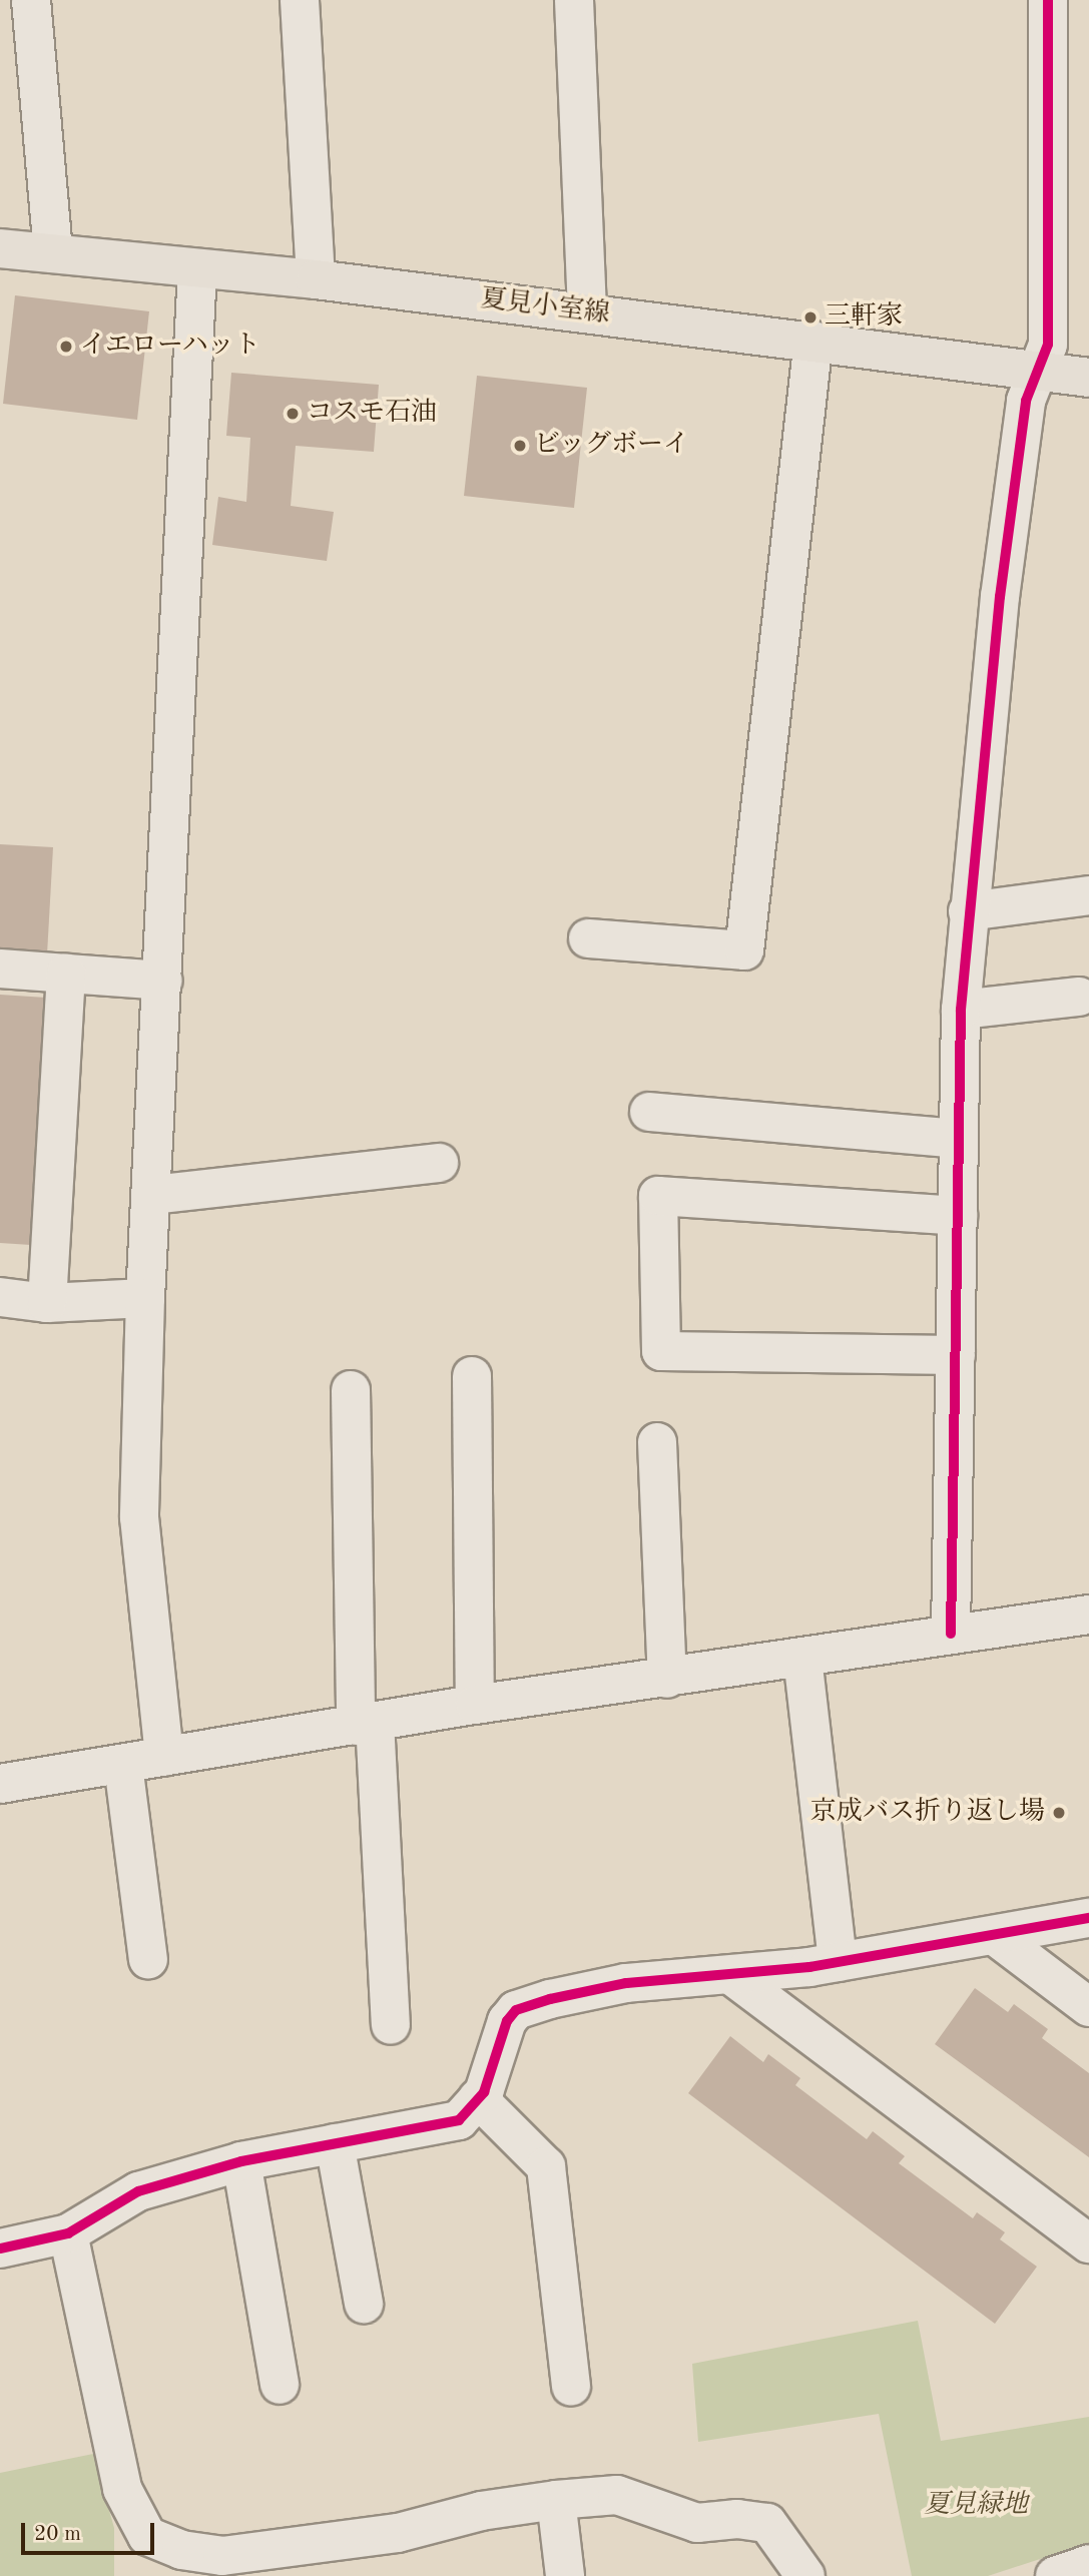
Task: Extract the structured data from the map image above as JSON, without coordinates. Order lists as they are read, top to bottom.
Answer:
{
  "streets": {
    "main road": ["夏見小室線"]
  },
  "parks": ["夏見緑地"],
  "places": [
    "三軒家",
    "イエローハット",
    "コスモ石油",
    "ビッグボーイ",
    "京成バス折り返し場"
  ],
  "scale_bar": "20 m"
}
